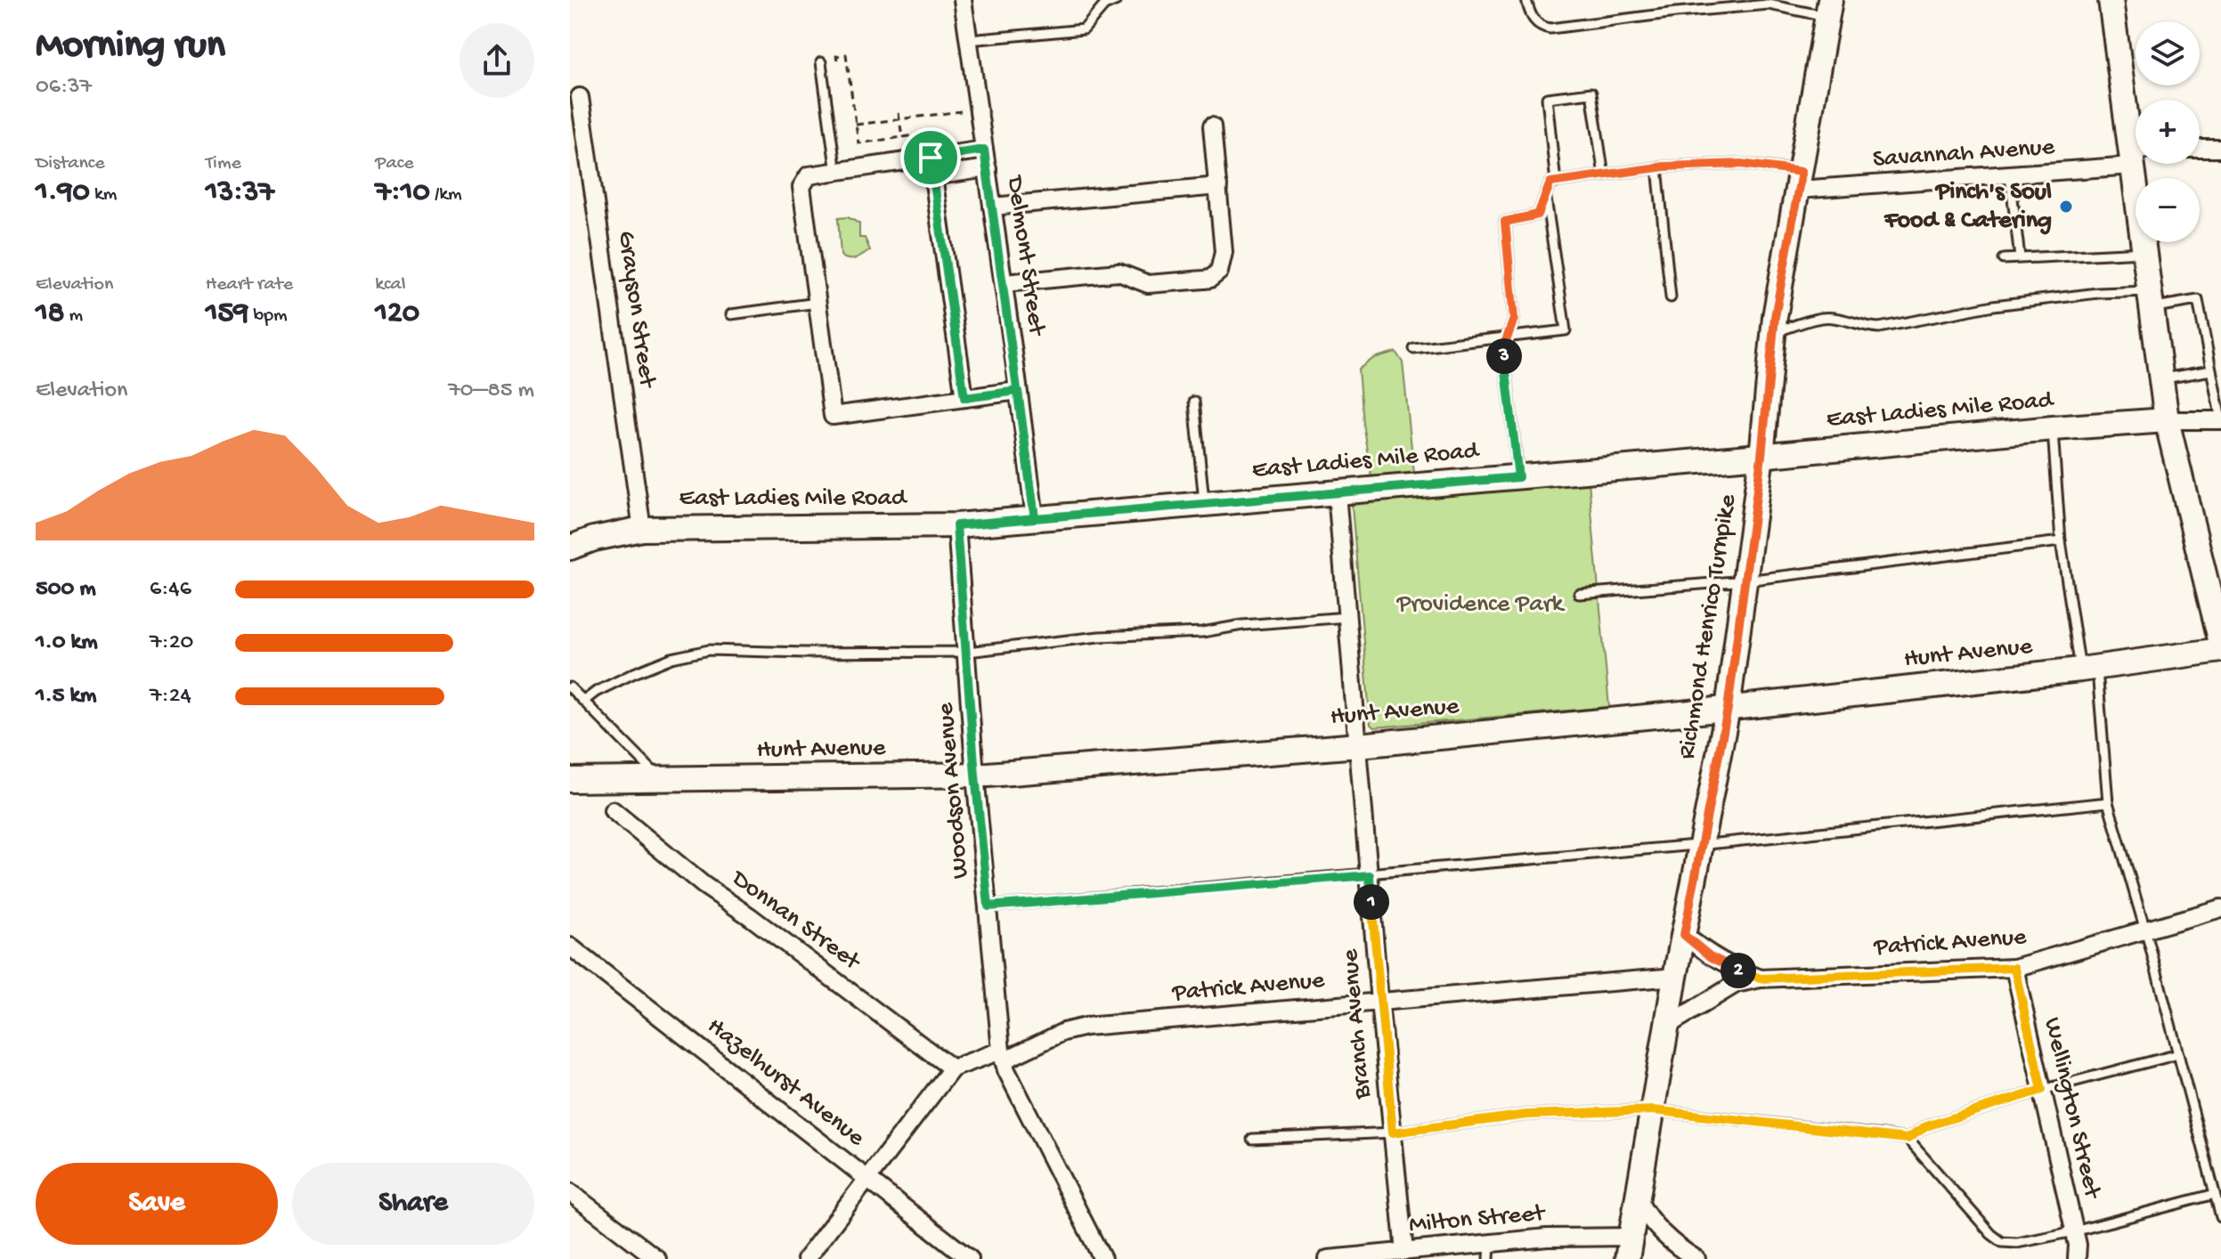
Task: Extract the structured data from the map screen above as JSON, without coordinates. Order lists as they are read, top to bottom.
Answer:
{
  "streets": {
    "street": [
      "Savannah Avenue",
      "Delmont Street",
      "Grayson Street",
      "East Ladies Mile Road",
      "Richmond Henrico Turnpike",
      "Hunt Avenue",
      "Woodson Avenue",
      "Donnan Street",
      "Patrick Avenue",
      "Branch Avenue",
      "Hazelhurst Avenue",
      "Wellington Street",
      "Milton Street"
    ]
  },
  "crossings": [
    ["Savannah Avenue", "Richmond Henrico Turnpike"],
    ["Delmont Street", "East Ladies Mile Road"],
    ["Grayson Street", "East Ladies Mile Road"],
    ["East Ladies Mile Road", "Richmond Henrico Turnpike"],
    ["East Ladies Mile Road", "Woodson Avenue"],
    ["East Ladies Mile Road", "Branch Avenue"],
    ["Richmond Henrico Turnpike", "Hunt Avenue"],
    ["Richmond Henrico Turnpike", "Patrick Avenue"],
    ["Richmond Henrico Turnpike", "Milton Street"],
    ["Hunt Avenue", "Woodson Avenue"],
    ["Hunt Avenue", "Branch Avenue"],
    ["Woodson Avenue", "Patrick Avenue"],
    ["Donnan Street", "Patrick Avenue"],
    ["Patrick Avenue", "Branch Avenue"],
    ["Patrick Avenue", "Wellington Street"],
    ["Branch Avenue", "Milton Street"]
  ],
  "parks": ["Providence Park"],
  "places": ["Pinch's Soul Food & Catering"],
  "page": {
    "heading": ["Morning run", "06:37"],
    "map_buttons": ["+", "−"],
    "stats": [
      ["Distance", "1.90 km"],
      ["Time", "13:37"],
      ["Pace", "7:10 /km"],
      ["Elevation", "18 m"],
      ["Heart rate", "159 bpm"],
      ["kcal", "120"]
    ],
    "pins": ["3", "1", "2"],
    "chart": ["Elevation", "70–85 m"],
    "list": [
      {
        "name": "500 m",
        "note": "6:46"
      },
      {
        "name": "1.0 km",
        "note": "7:20"
      },
      {
        "name": "1.5 km",
        "note": "7:24"
      }
    ],
    "buttons": ["Save", "Share"]
  }
}
